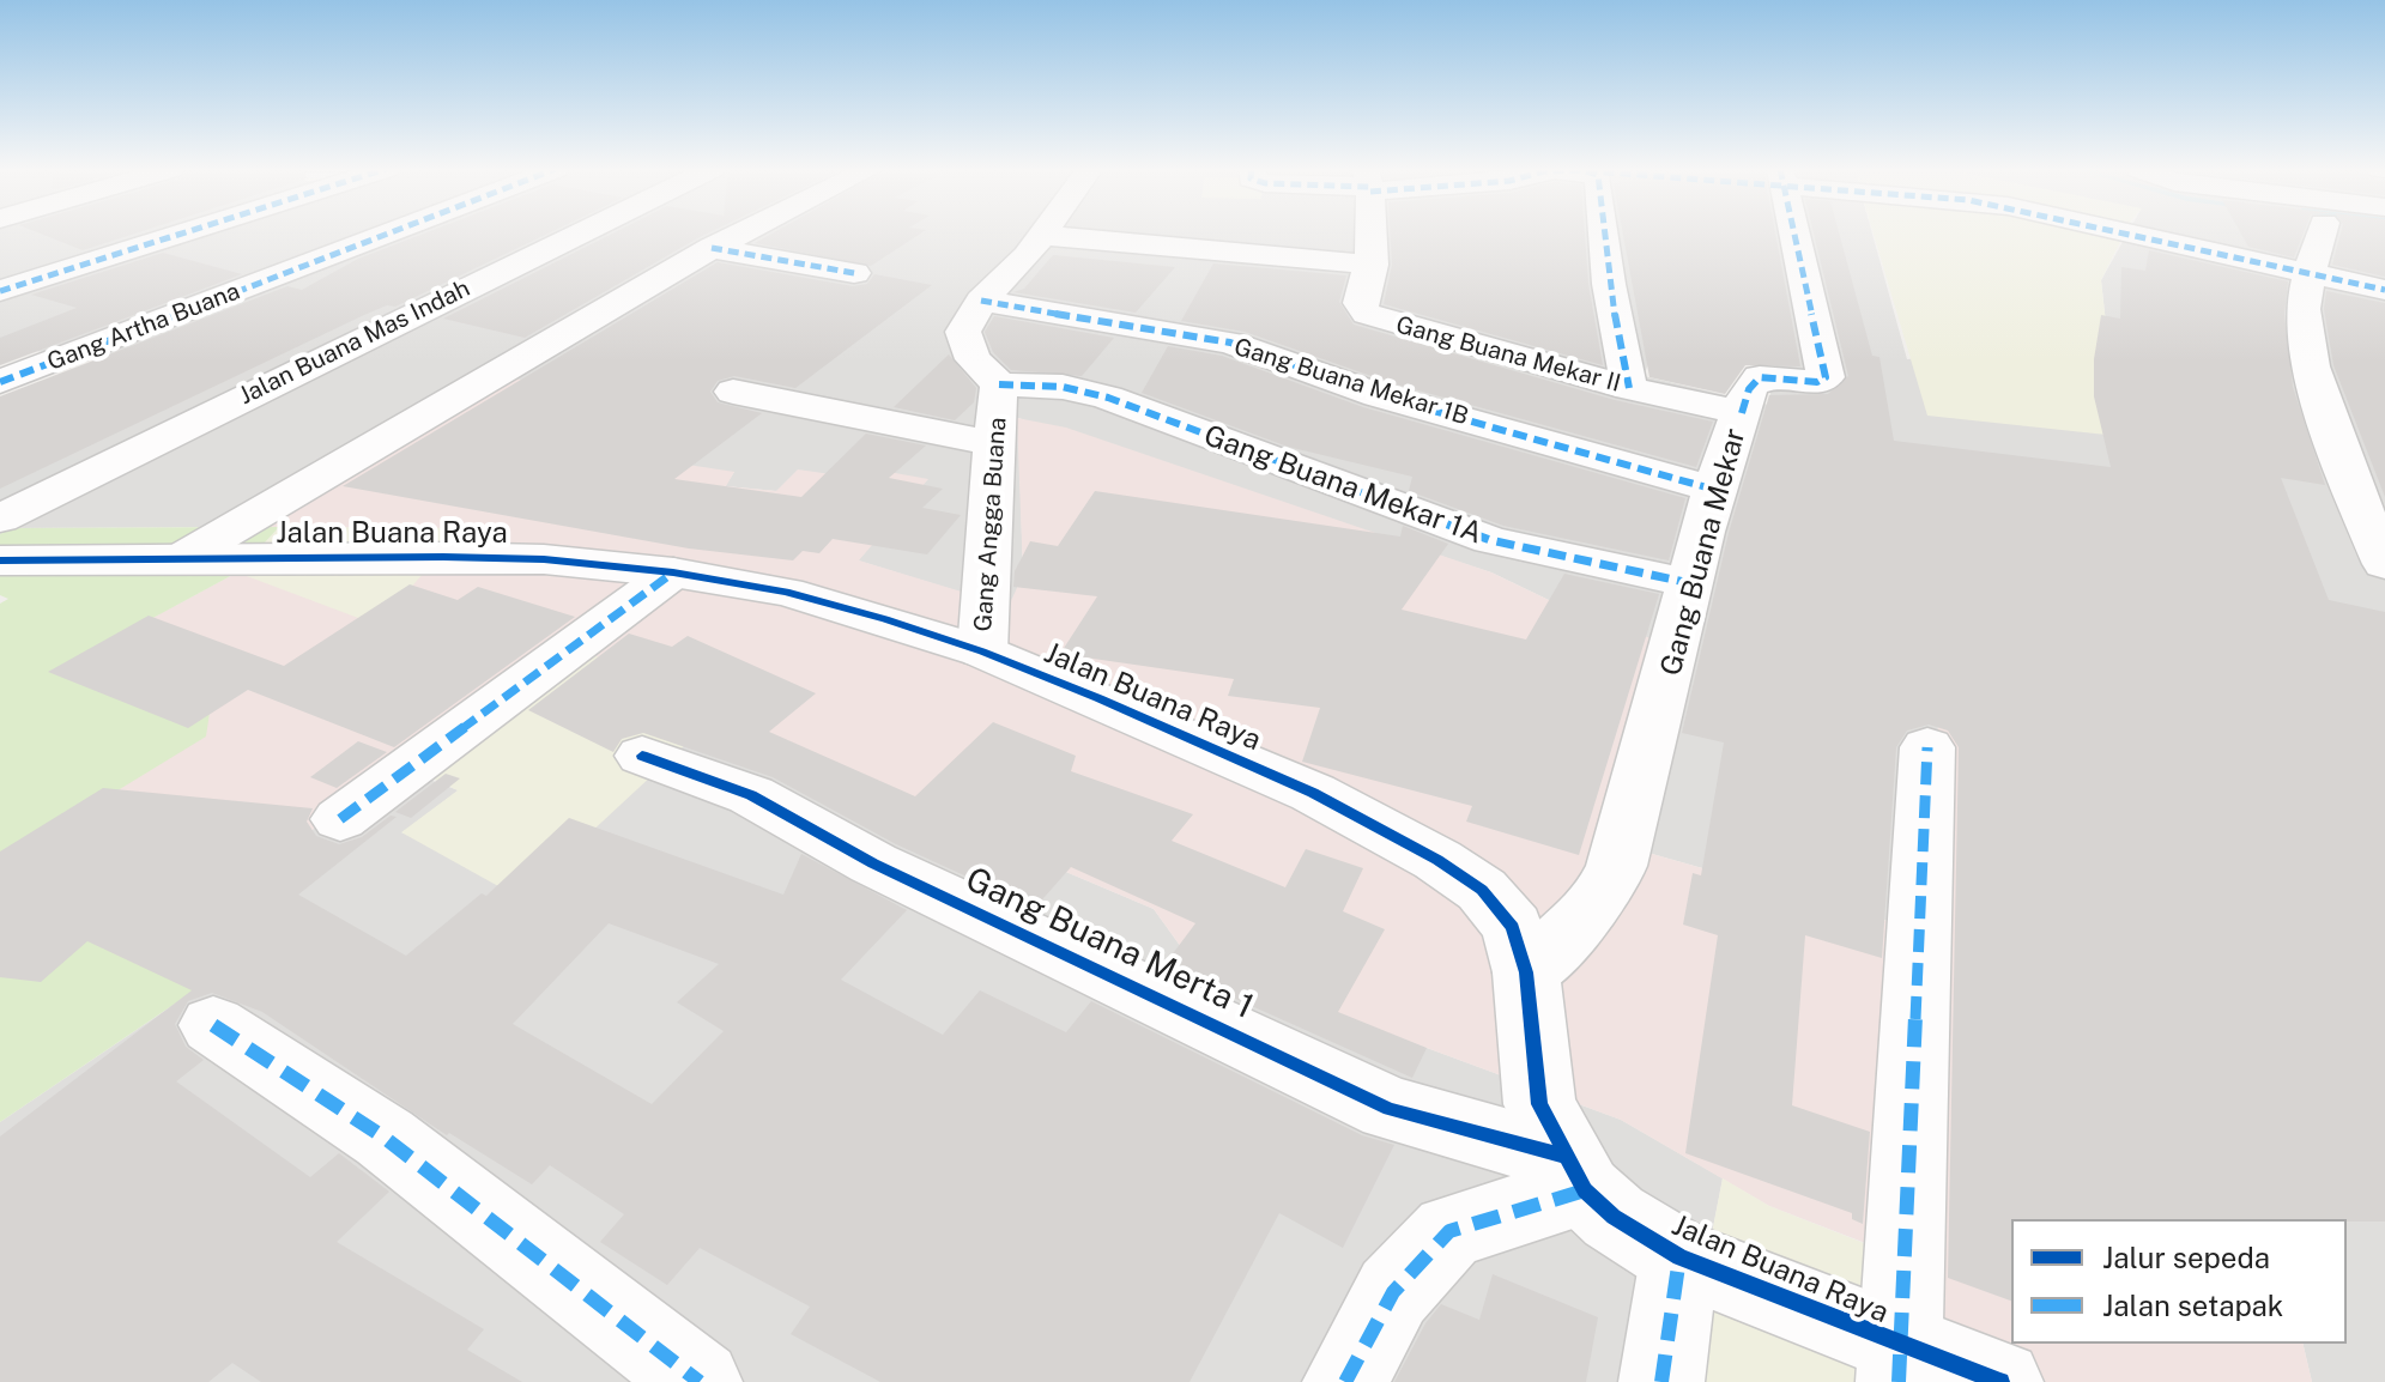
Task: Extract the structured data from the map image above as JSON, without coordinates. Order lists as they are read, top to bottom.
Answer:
{
  "streets": {
    "street": [
      "Gang Artha Buana",
      "Jalan Buana Mas Indah",
      "Gang Buana Mekar II",
      "Gang Buana Mekar 1B",
      "Gang Buana Mekar 1A",
      "Gang Angga Buana",
      "Jalan Buana Raya",
      "Gang Buana Mekar",
      "Gang Buana Merta 1"
    ]
  },
  "crossings": [
    ["Gang Buana Mekar II", "Gang Buana Mekar"],
    ["Gang Buana Mekar 1B", "Gang Angga Buana"],
    ["Gang Buana Mekar 1B", "Gang Buana Mekar"],
    ["Gang Buana Mekar 1A", "Gang Angga Buana"],
    ["Gang Buana Mekar 1A", "Gang Buana Mekar"],
    ["Gang Angga Buana", "Jalan Buana Raya"],
    ["Jalan Buana Raya", "Gang Buana Mekar"],
    ["Jalan Buana Raya", "Gang Buana Merta 1"]
  ],
  "legend": ["Jalur sepeda", "Jalan setapak"]
}
